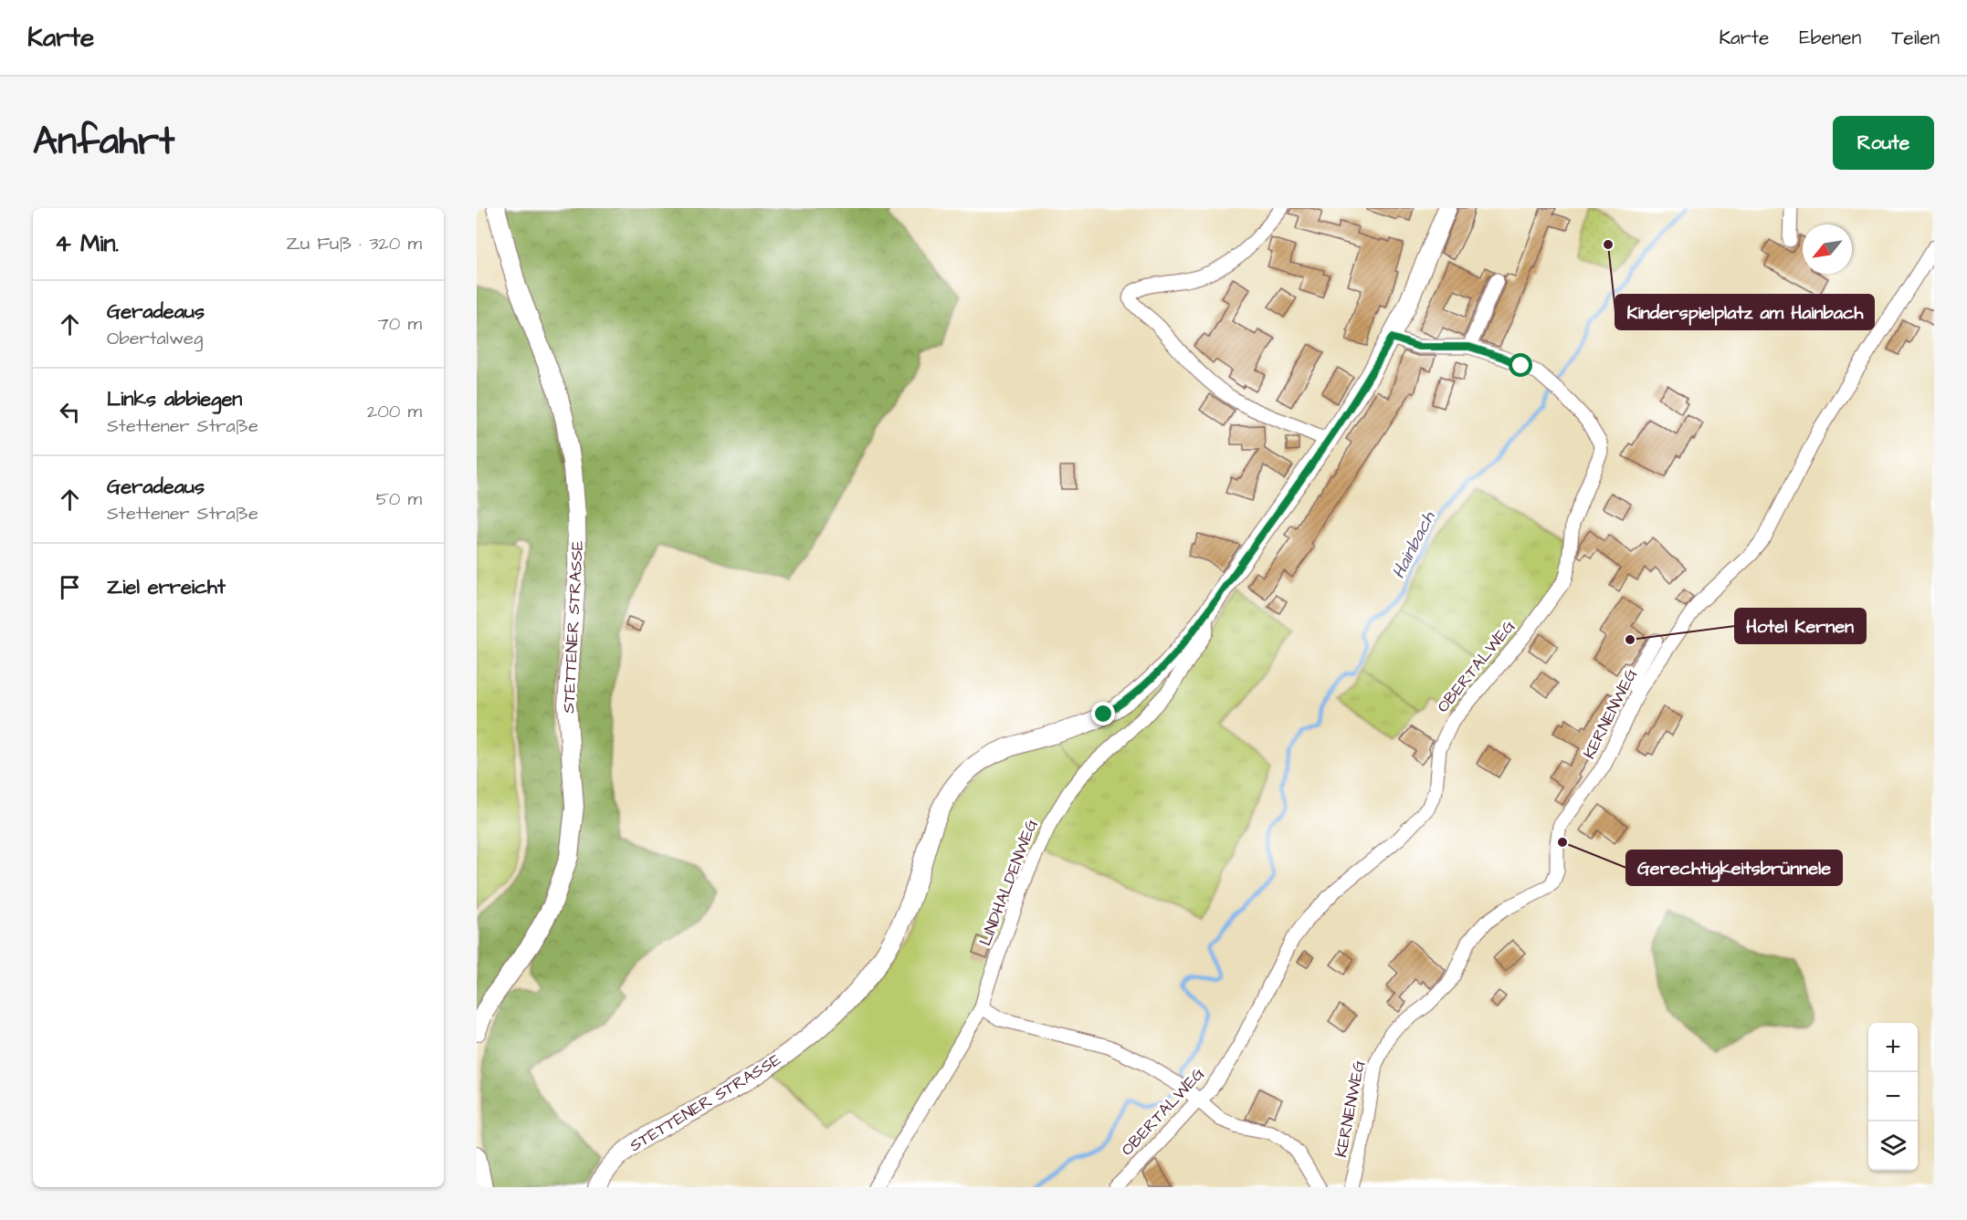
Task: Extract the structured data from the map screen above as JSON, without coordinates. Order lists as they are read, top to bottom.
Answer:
{
  "streets": {
    "main road": ["STETTENER STRASSE"],
    "street": ["OBERTALWEG", "KERNENWEG", "LINDHALDENWEG"]
  },
  "crossings": [
    ["STETTENER STRASSE", "OBERTALWEG"],
    ["STETTENER STRASSE", "LINDHALDENWEG"]
  ],
  "water": ["Hainbach"],
  "places": ["Kinderspielplatz am Hainbach", "Hotel Kernen", "Gerechtigkeitsbrünnele"],
  "north": "bottom left",
  "page": {
    "header": "Karte",
    "nav": ["Karte", "Ebenen", "Teilen"],
    "title": "Anfahrt",
    "buttons": "Route",
    "heading": ["4 Min.", "Zu Fuß · 320 m"],
    "list": [
      ["Geradeaus", "Obertalweg", "70 m"],
      ["Links abbiegen", "Stettener Straße", "200 m"],
      ["Geradeaus", "Stettener Straße", "50 m"],
      "Ziel erreicht"
    ],
    "map_buttons": ["+", "−"]
  }
}
